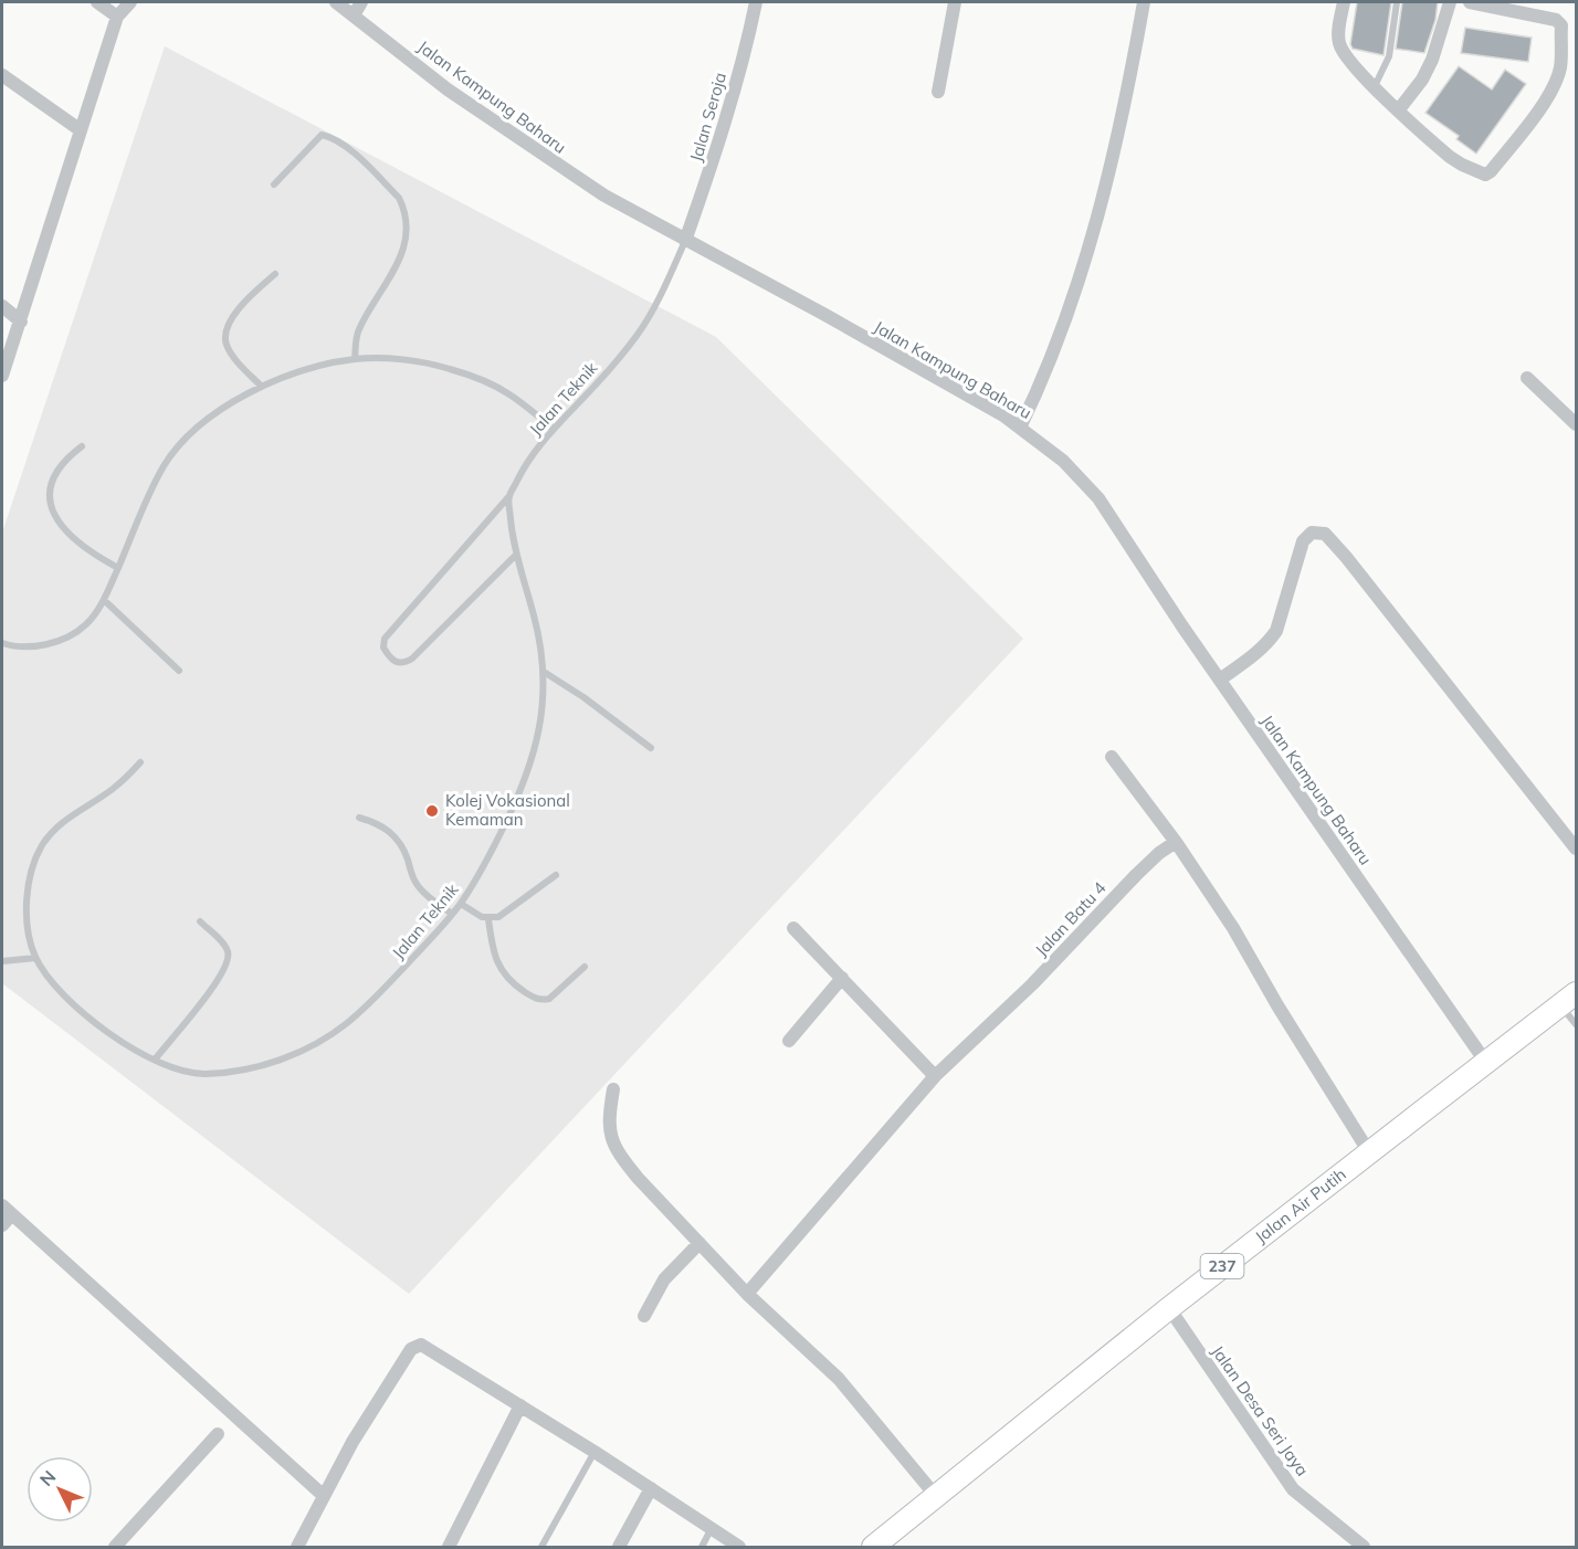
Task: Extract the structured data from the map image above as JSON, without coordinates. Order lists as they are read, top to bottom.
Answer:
{
  "streets": {
    "main road": ["Jalan Air Putih", "237"],
    "street": [
      "Jalan Kampung Baharu",
      "Jalan Seroja",
      "Jalan Batu 4",
      "Jalan Desa Seri Jaya"
    ],
    "lane": ["Jalan Teknik"]
  },
  "crossings": [
    ["Jalan Kampung Baharu", "Jalan Seroja"],
    ["Jalan Kampung Baharu", "Jalan Teknik"],
    ["Jalan Kampung Baharu", "Jalan Air Putih"],
    ["Jalan Seroja", "Jalan Teknik"],
    ["Jalan Air Putih", "Jalan Desa Seri Jaya"]
  ],
  "places": ["Kolej Vokasional Kemaman"],
  "north": "top left"
}
